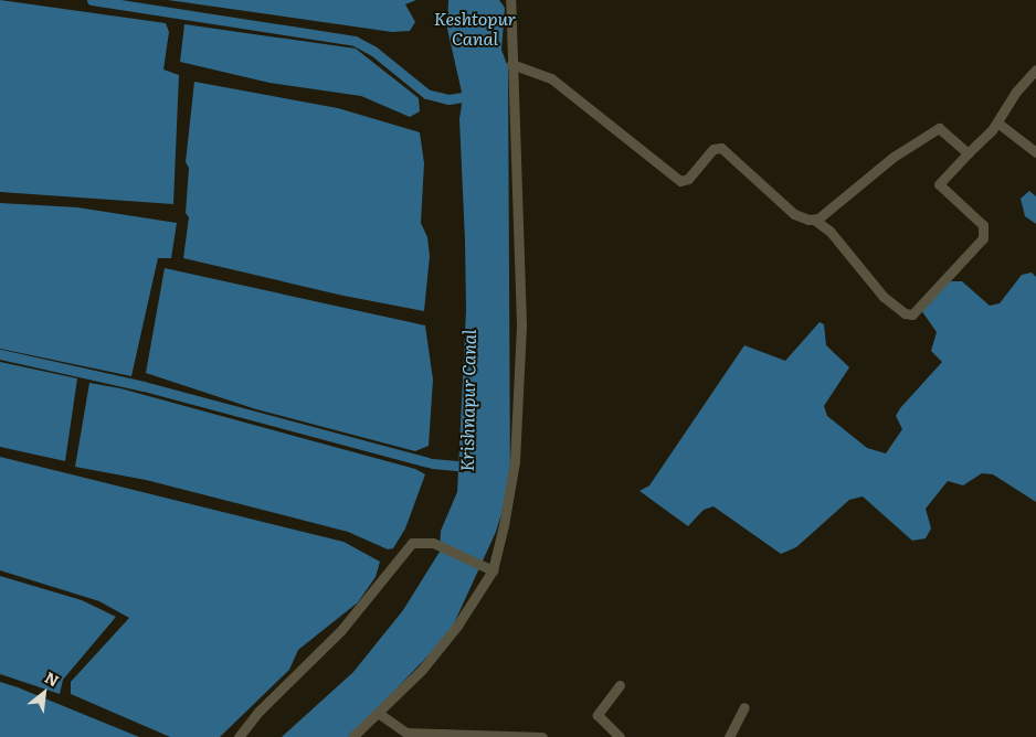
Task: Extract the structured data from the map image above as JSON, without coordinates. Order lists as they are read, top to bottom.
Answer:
{
  "water": ["Keshtopur Canal", "Krishnapur Canal"],
  "north": "top right"
}
